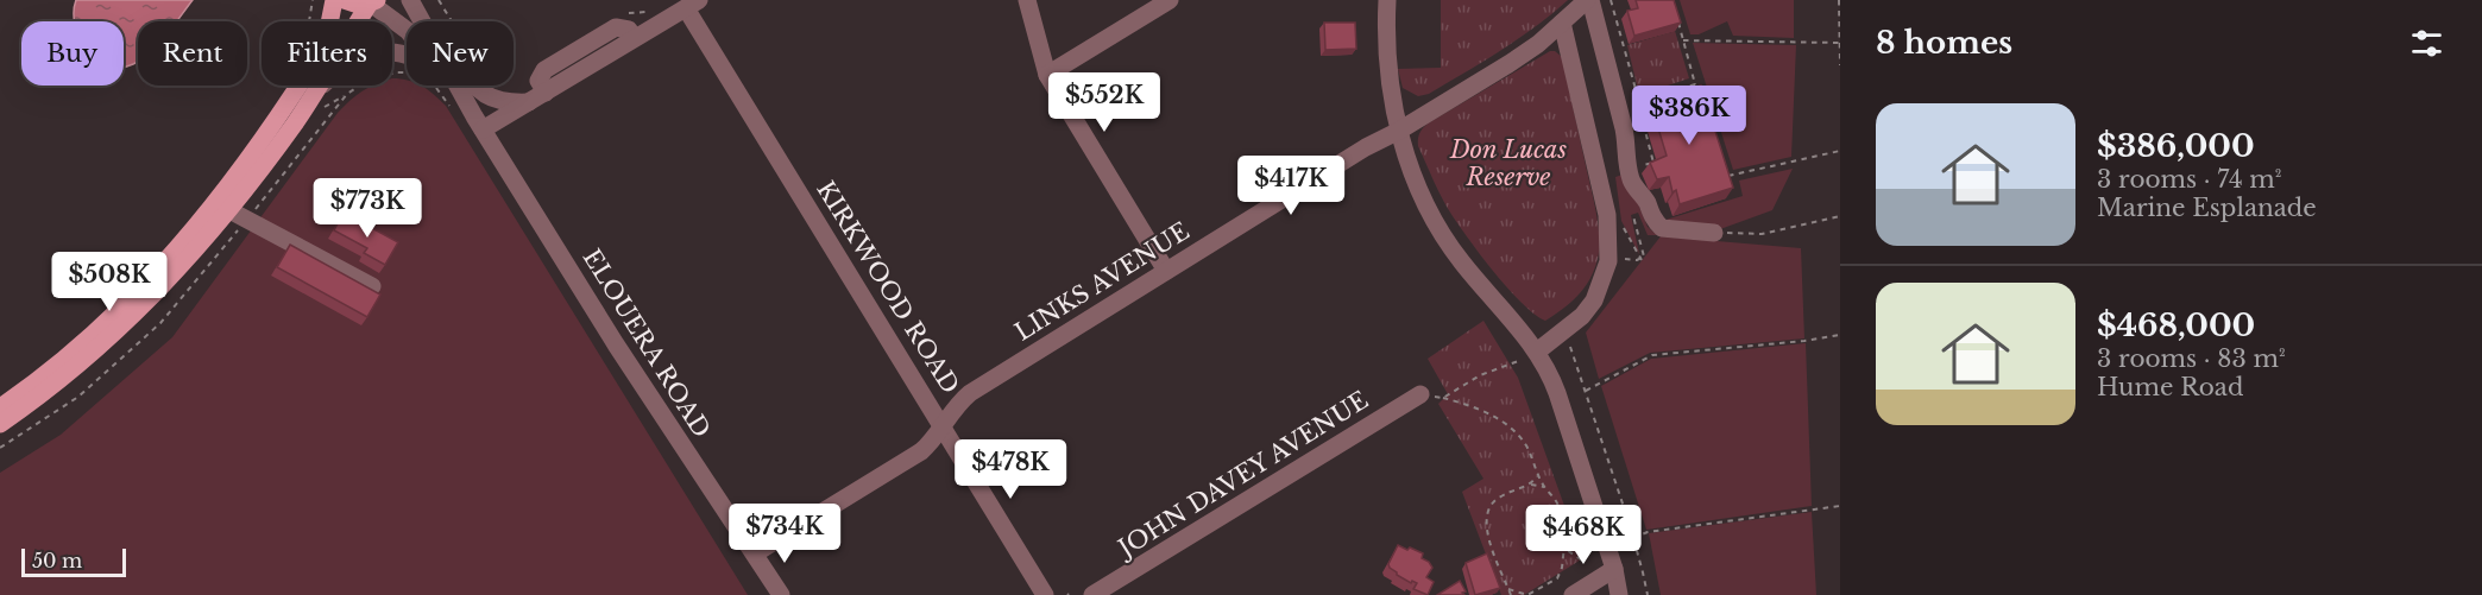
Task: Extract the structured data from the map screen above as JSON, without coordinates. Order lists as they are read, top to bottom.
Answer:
{
  "streets": {
    "street": [
      "LINKS AVENUE",
      "KIRKWOOD ROAD",
      "ELOUERA ROAD",
      "JOHN DAVEY AVENUE"
    ]
  },
  "crossings": [
    ["LINKS AVENUE", "KIRKWOOD ROAD"],
    ["LINKS AVENUE", "ELOUERA ROAD"]
  ],
  "parks": ["Don Lucas Reserve"],
  "scale_bar": "50 m",
  "page": {
    "heading": "8 homes",
    "chip": [
      "Buy",
      "Rent",
      "Filters",
      "New"
    ],
    "price": [
      "$552K",
      "$386K",
      "$417K",
      "$773K",
      "$508K",
      "$478K",
      "$734K",
      "$468K"
    ],
    "list": [
      {
        "name": "$386,000",
        "note": "3 rooms · 74 m² · Marine Esplanade"
      },
      {
        "name": "$468,000",
        "note": "3 rooms · 83 m² · Hume Road"
      }
    ],
    "scale": "50 m"
  }
}
